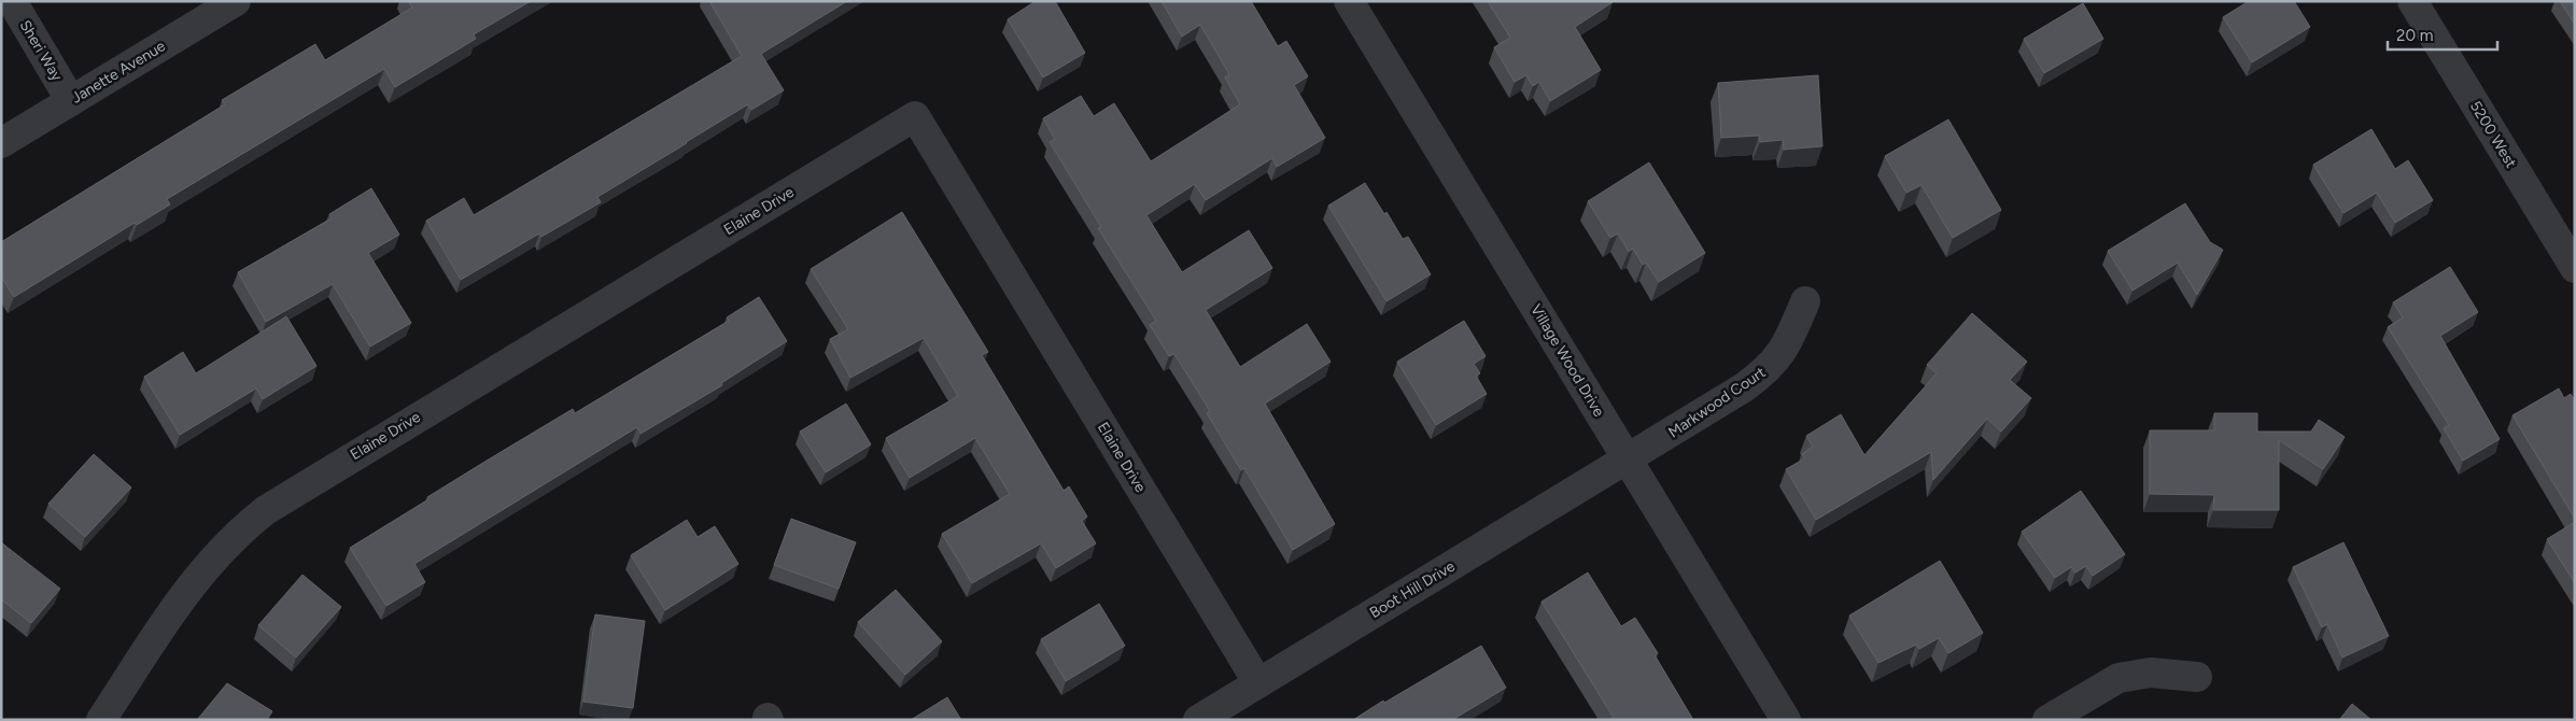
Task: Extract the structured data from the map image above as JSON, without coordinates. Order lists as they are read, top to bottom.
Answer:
{
  "streets": {
    "street": [
      "Sheri Way",
      "Janette Avenue",
      "5200 West",
      "Elaine Drive",
      "Village Wood Drive",
      "Markwood Court",
      "Boot Hill Drive"
    ]
  },
  "crossings": [
    ["Sheri Way", "Janette Avenue"],
    ["Elaine Drive", "Boot Hill Drive"],
    ["Village Wood Drive", "Markwood Court"],
    ["Village Wood Drive", "Boot Hill Drive"],
    ["Markwood Court", "Boot Hill Drive"]
  ],
  "scale_bar": "20 m"
}
